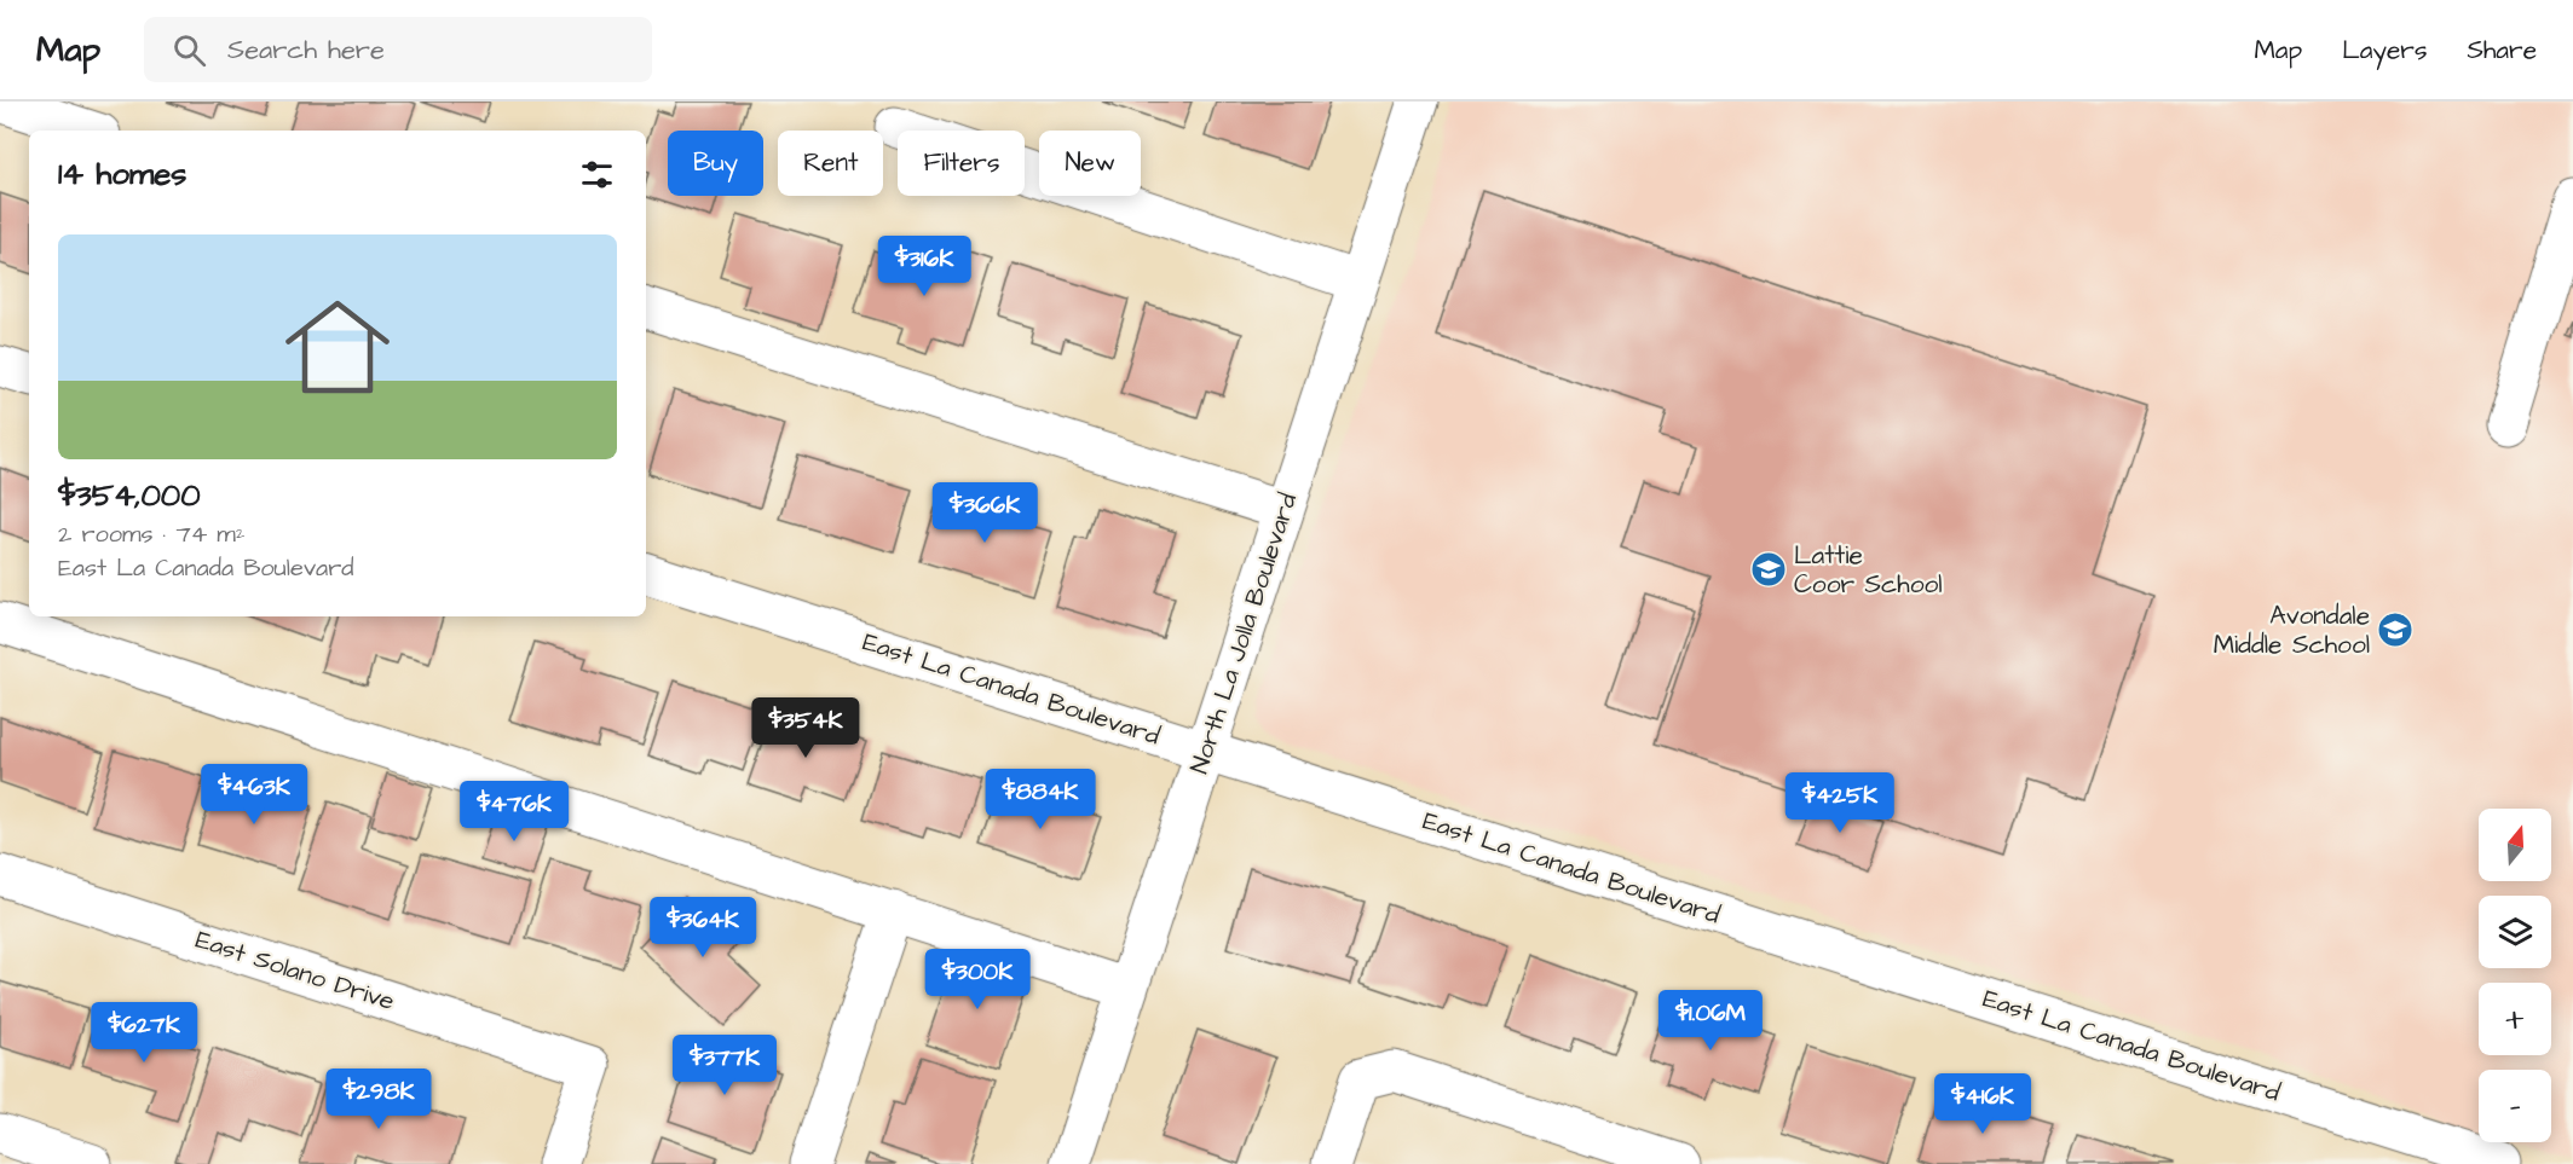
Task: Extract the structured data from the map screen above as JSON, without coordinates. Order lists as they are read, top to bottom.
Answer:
{
  "streets": {
    "street": ["North La Jolla Boulevard", "East La Canada Boulevard", "East Solano Drive"]
  },
  "crossings": [
    ["North La Jolla Boulevard", "East La Canada Boulevard"]
  ],
  "places": {
    "school or university": ["Lattie Coor School", "Avondale Middle School"]
  },
  "north": "top",
  "page": {
    "header": "Map",
    "search": "Search here",
    "nav": ["Map", "Layers", "Share"],
    "chip": [
      "Buy",
      "Rent",
      "Filters",
      "New"
    ],
    "heading": "14 homes",
    "list": [
      {
        "name": "$354,000",
        "note": "2 rooms · 74 m² · East La Canada Boulevard"
      }
    ],
    "price": [
      "$316K",
      "$366K",
      "$354K",
      "$463K",
      "$884K",
      "$425K",
      "$476K",
      "$364K",
      "$300K",
      "$1.06M",
      "$627K",
      "$377K",
      "$298K",
      "$416K"
    ],
    "map_buttons": ["+", "−"]
  }
}
